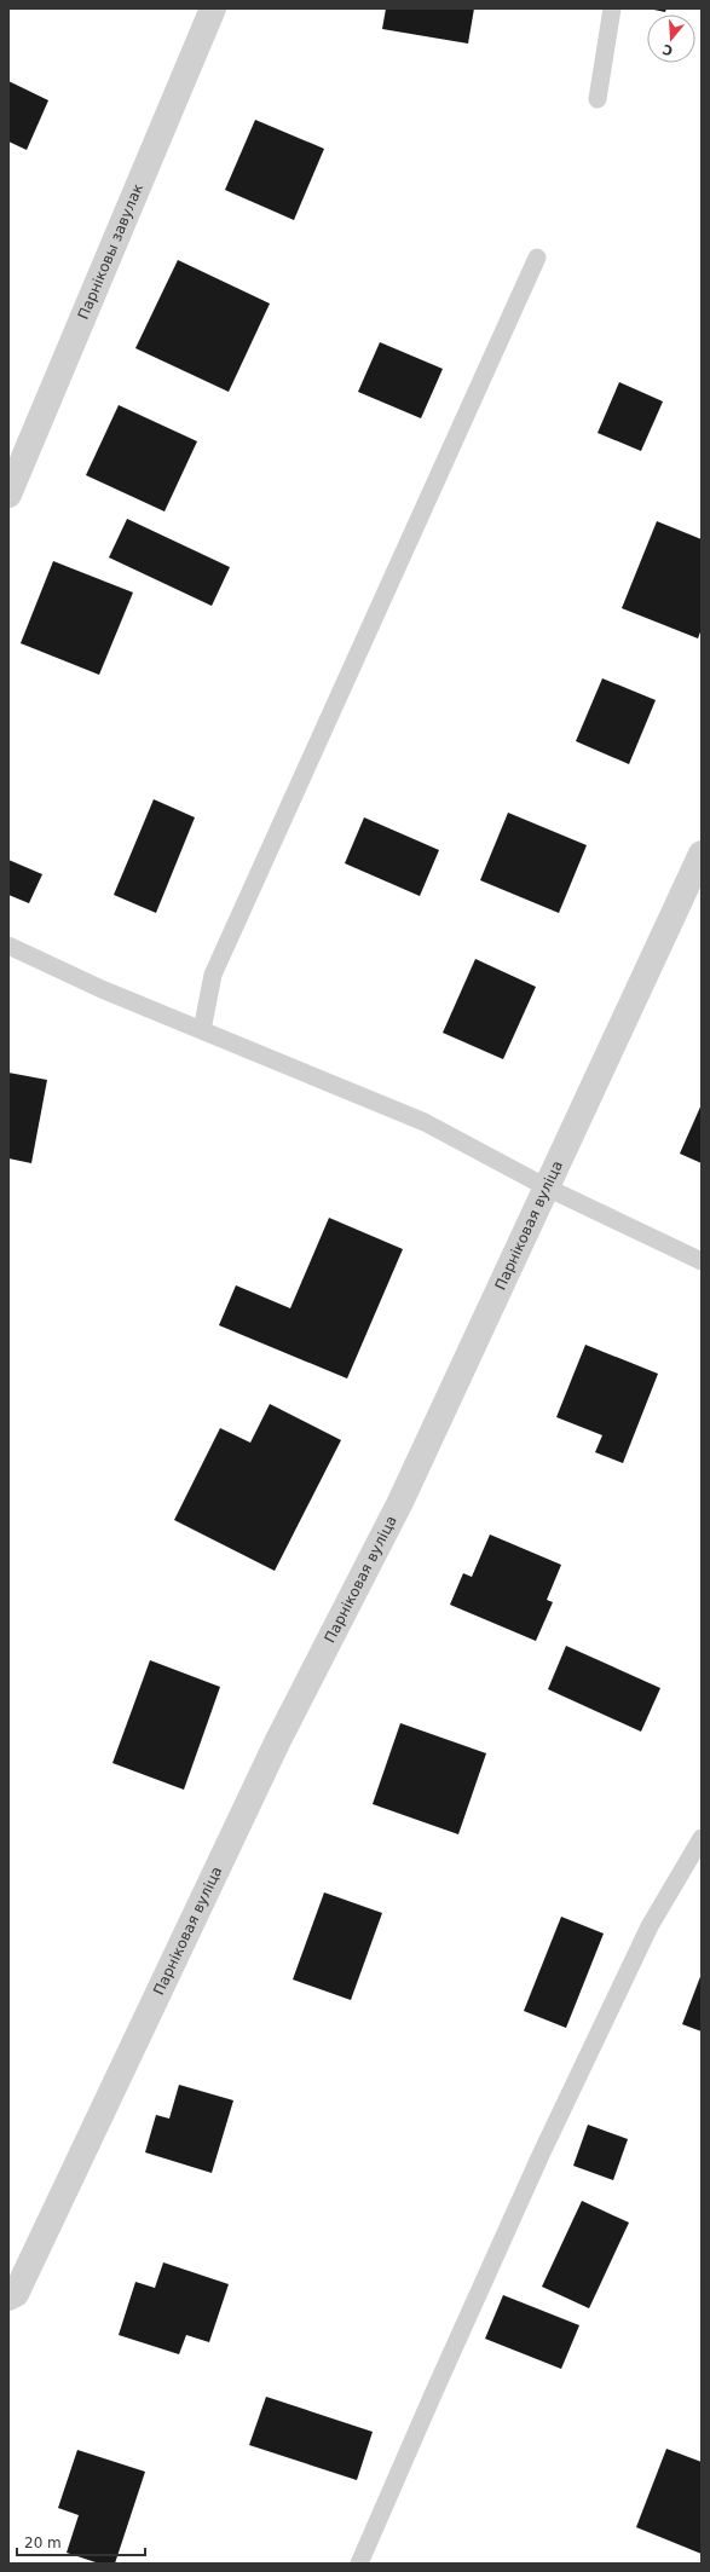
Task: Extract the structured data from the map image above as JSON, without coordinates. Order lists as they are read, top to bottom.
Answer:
{
  "streets": {
    "street": ["Парніковы завулак", "Парніковая вуліца"]
  },
  "scale_bar": "20 m",
  "north": "bottom"
}
